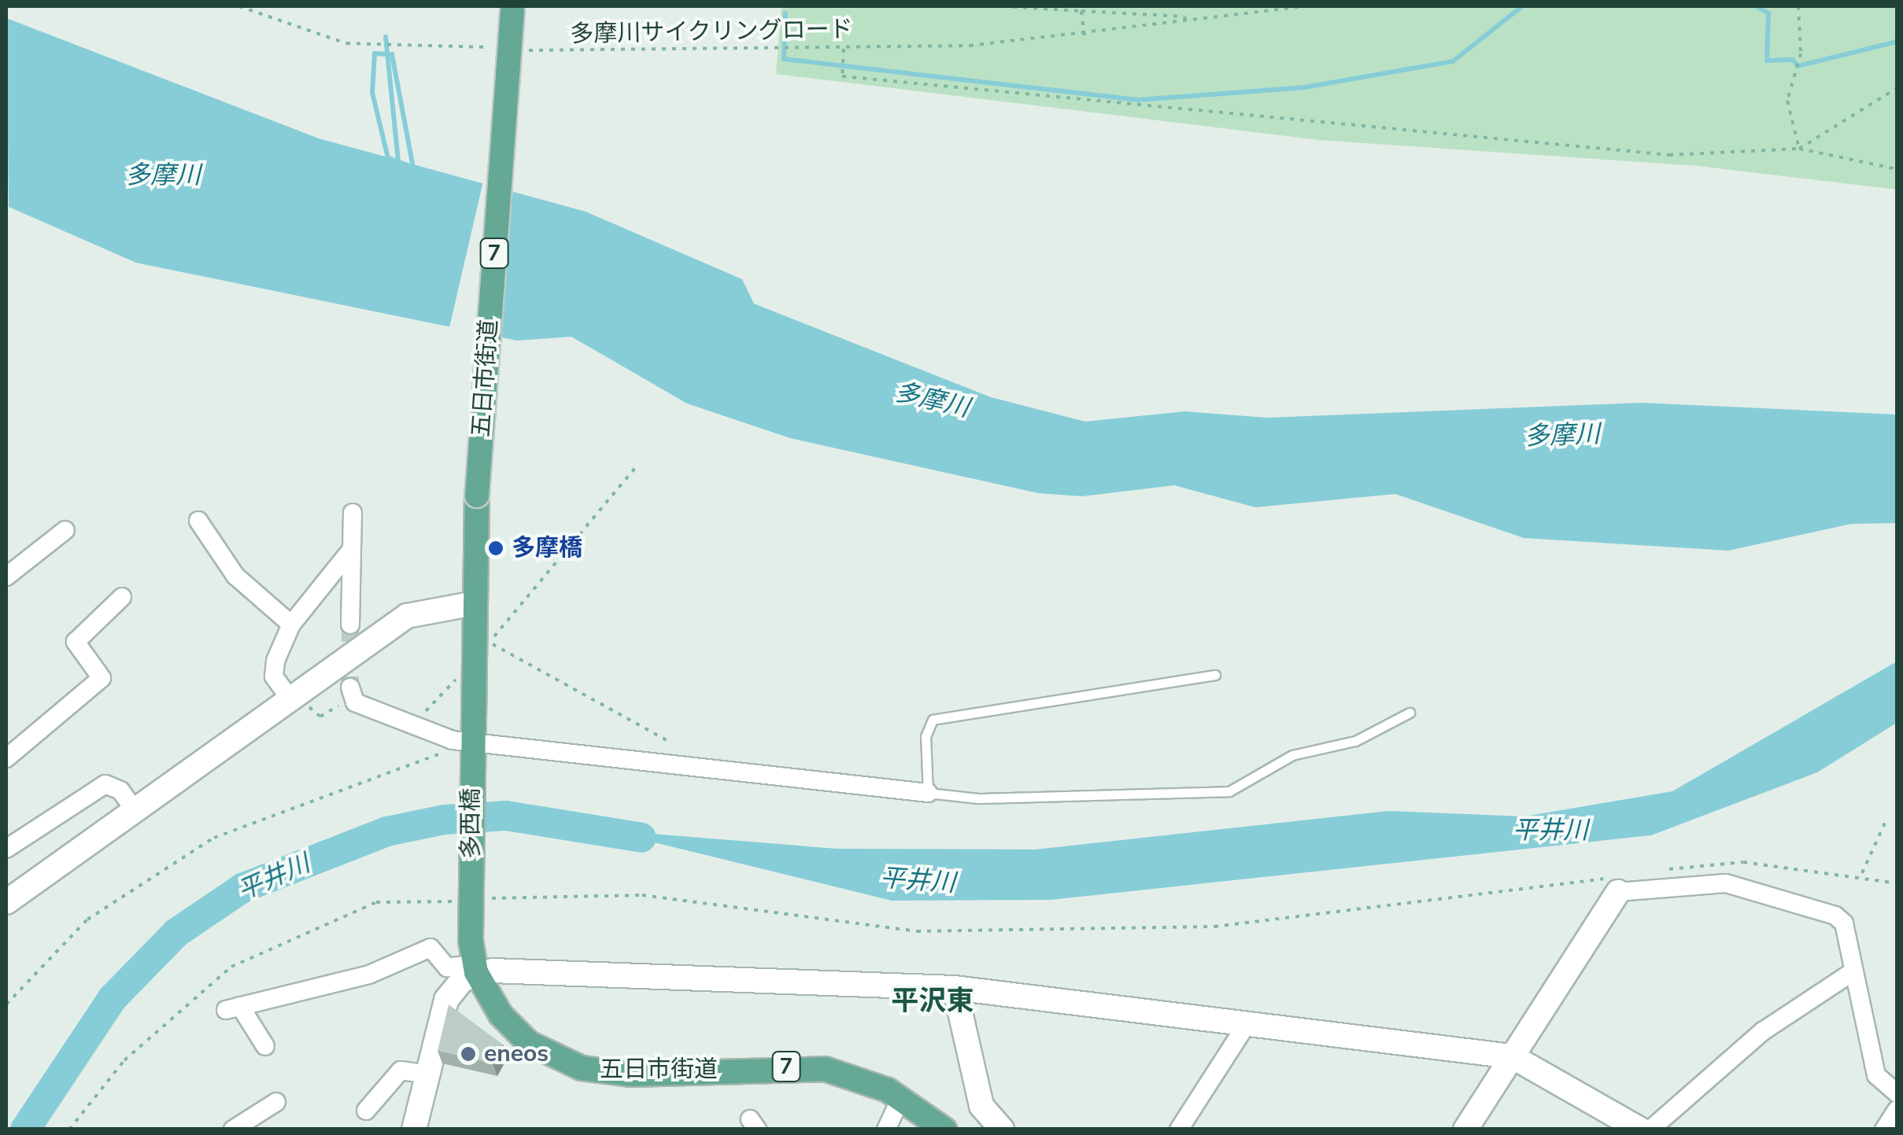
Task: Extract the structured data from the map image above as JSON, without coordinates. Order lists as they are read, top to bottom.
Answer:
{
  "streets": {
    "main road": ["7", "五日市街道", "多西橋"],
    "path": ["多摩川サイクリングロード"]
  },
  "crossings": [
    ["五日市街道", "多西橋"]
  ],
  "districts": ["平沢東"],
  "water": ["多摩川", "平井川"],
  "places": ["多摩橋", "eneos"]
}
